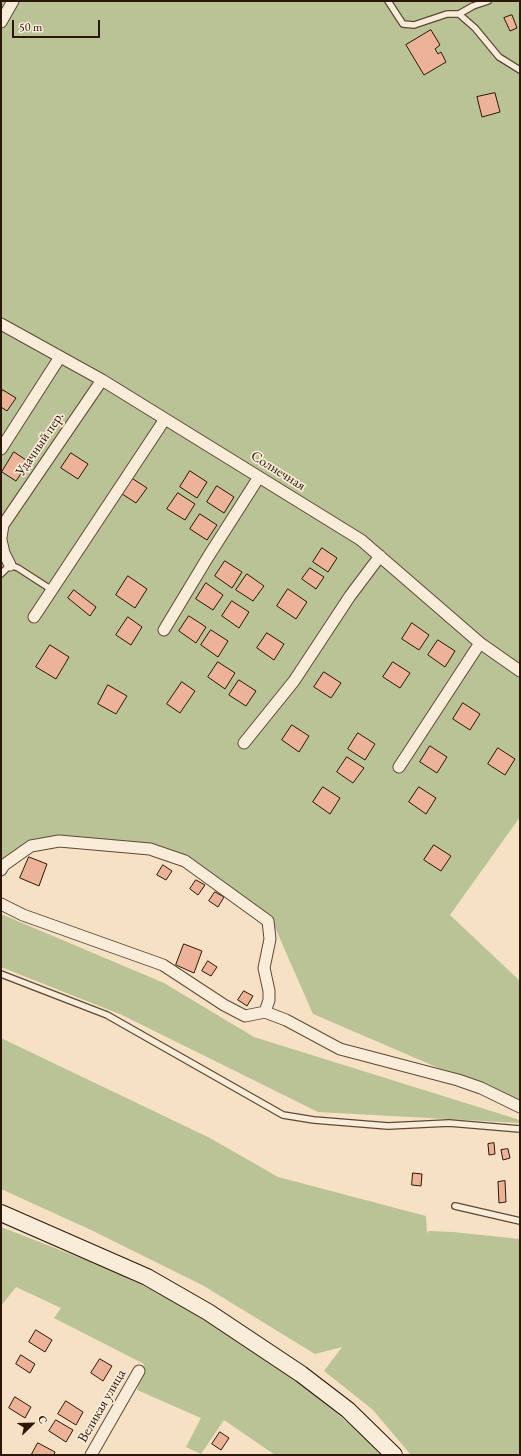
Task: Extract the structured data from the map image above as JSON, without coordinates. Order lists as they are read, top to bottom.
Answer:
{
  "streets": {
    "street": ["Удачный пер.", "Солнечная", "Великая улица"]
  },
  "crossings": [
    ["Удачный пер.", "Солнечная"]
  ],
  "scale_bar": "50 m",
  "north": "top right"
}
